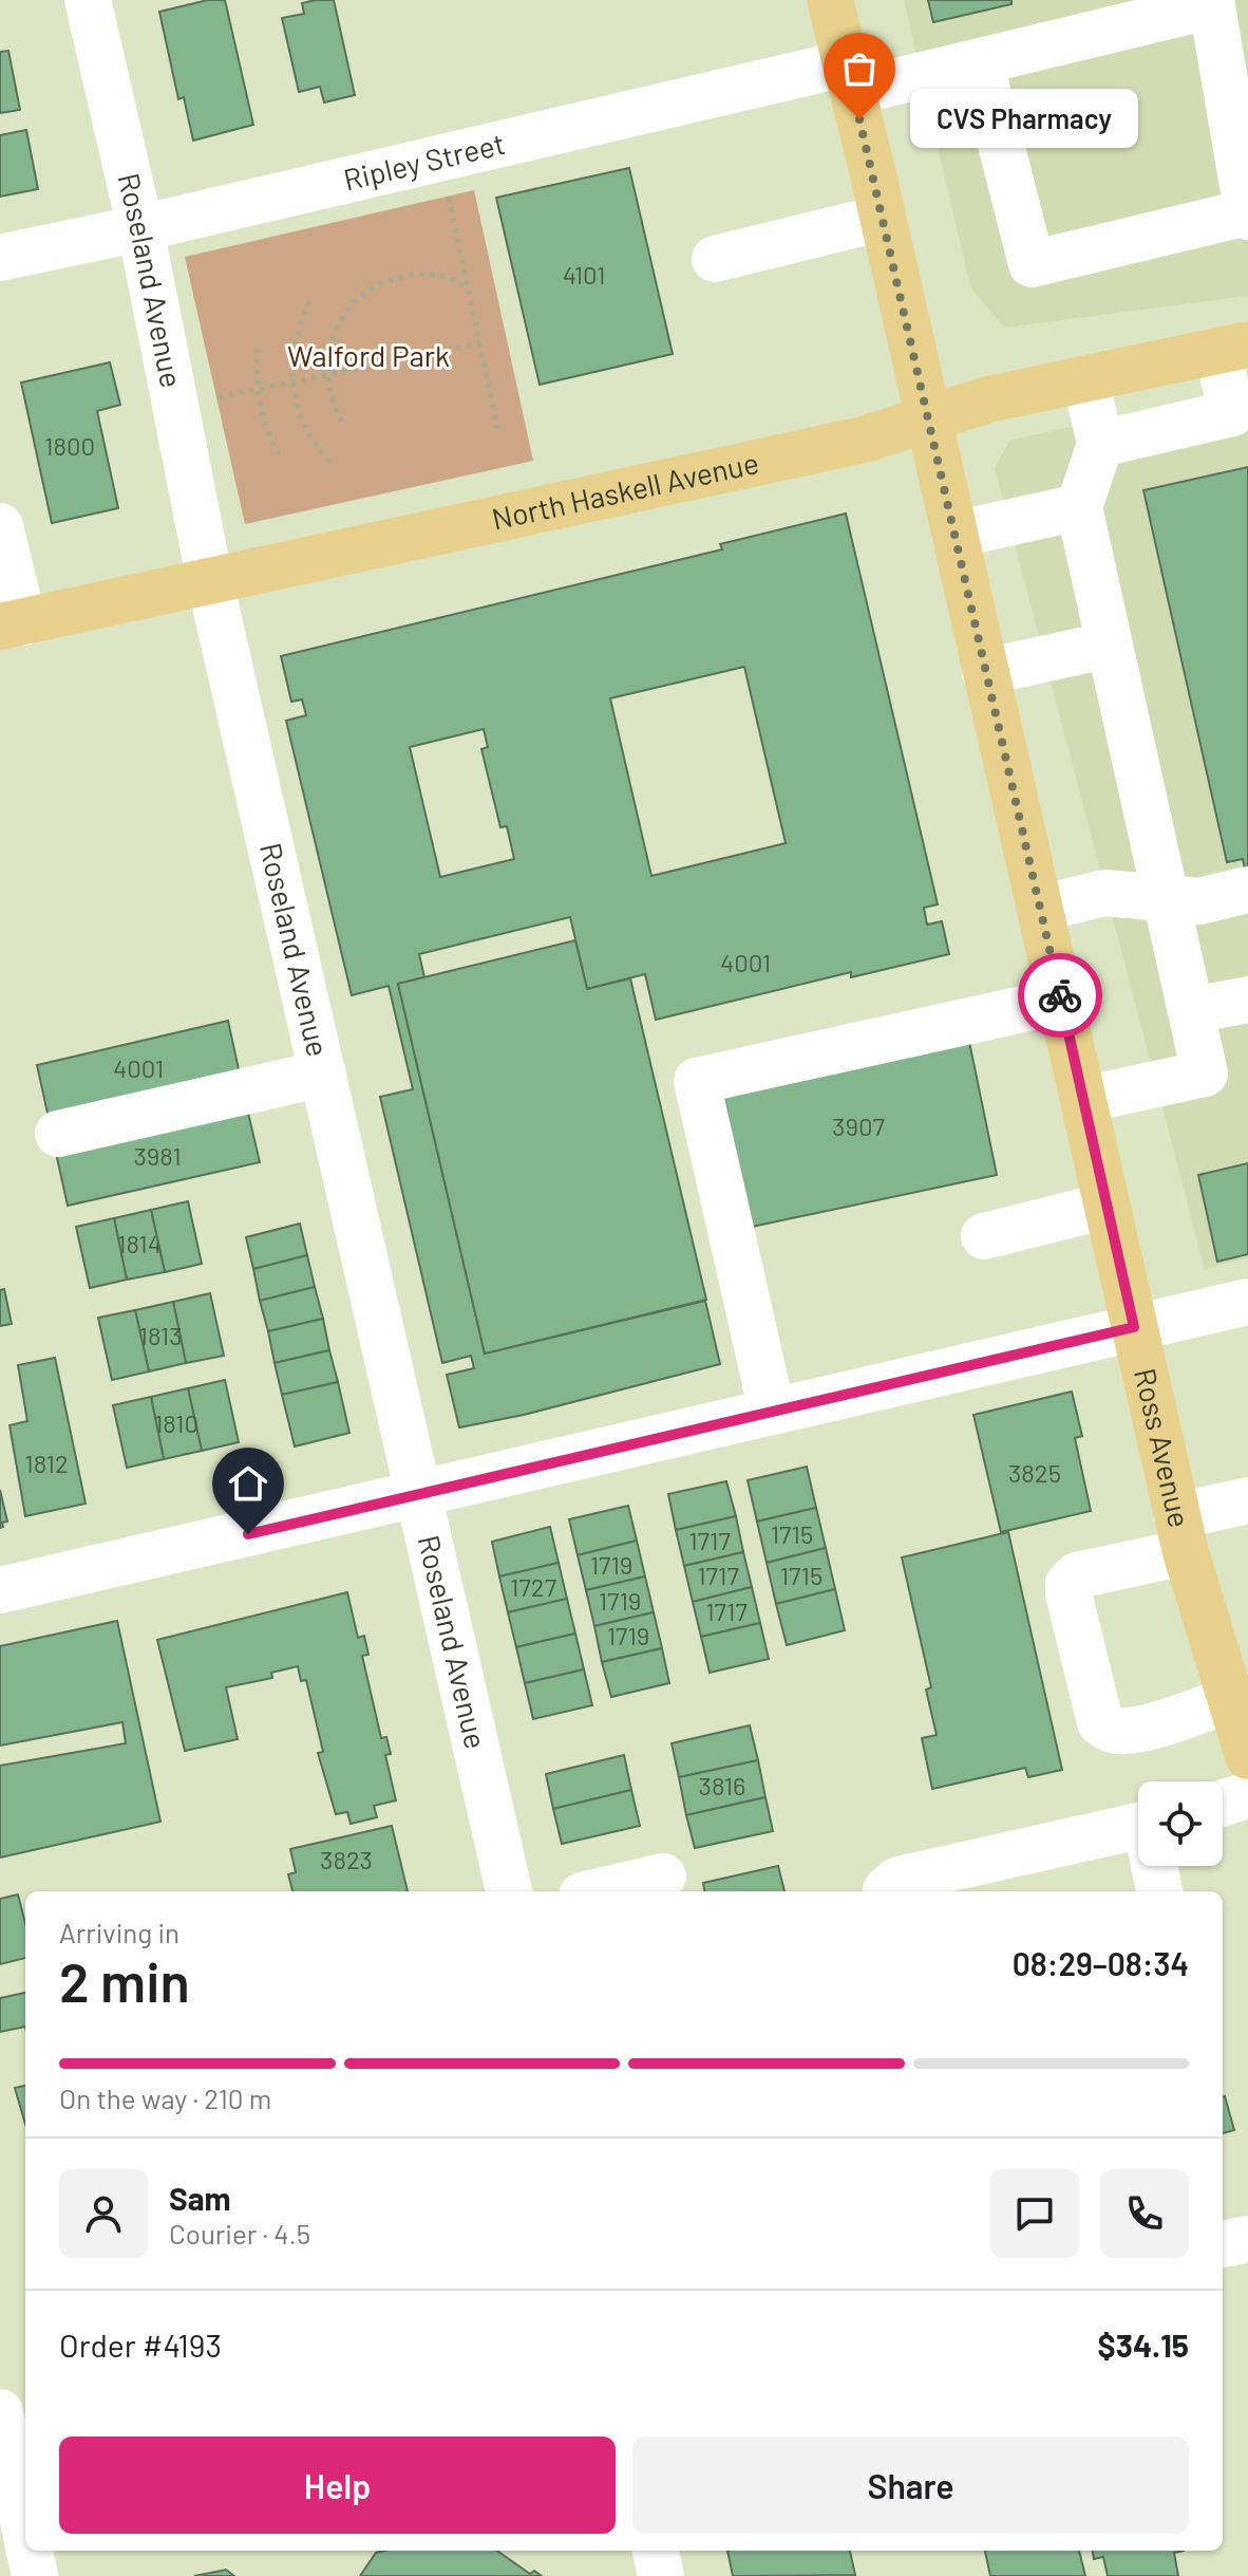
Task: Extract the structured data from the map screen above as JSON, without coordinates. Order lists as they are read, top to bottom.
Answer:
{
  "streets": {
    "main road": ["North Haskell Avenue", "Ross Avenue"],
    "street": ["Ripley Street", "Roseland Avenue"]
  },
  "crossings": [
    ["Ripley Street", "Roseland Avenue"],
    ["Ripley Street", "Ross Avenue"],
    ["Roseland Avenue", "North Haskell Avenue"],
    ["North Haskell Avenue", "Ross Avenue"]
  ],
  "parks": ["Walford Park"],
  "places": ["CVS Pharmacy"],
  "house_numbers": [
    "4101",
    "1800",
    "4001",
    "4001",
    "3907",
    "3981",
    "1814",
    "1813",
    "1810",
    "1812",
    "3825",
    "1715",
    "1717",
    "1719",
    "1717",
    "1715",
    "1727",
    "1719",
    "1717",
    "1719",
    "3816",
    "3823"
  ],
  "page": {
    "bubble": "CVS Pharmacy",
    "heading": ["2 min", "Arriving in", "08:29–08:34"],
    "panel": [
      "Sam",
      "Courier · 4.5",
      "Order #4193",
      "$34.15"
    ],
    "bar": "On the way · 210 m",
    "buttons": ["Help", "Share"]
  }
}
